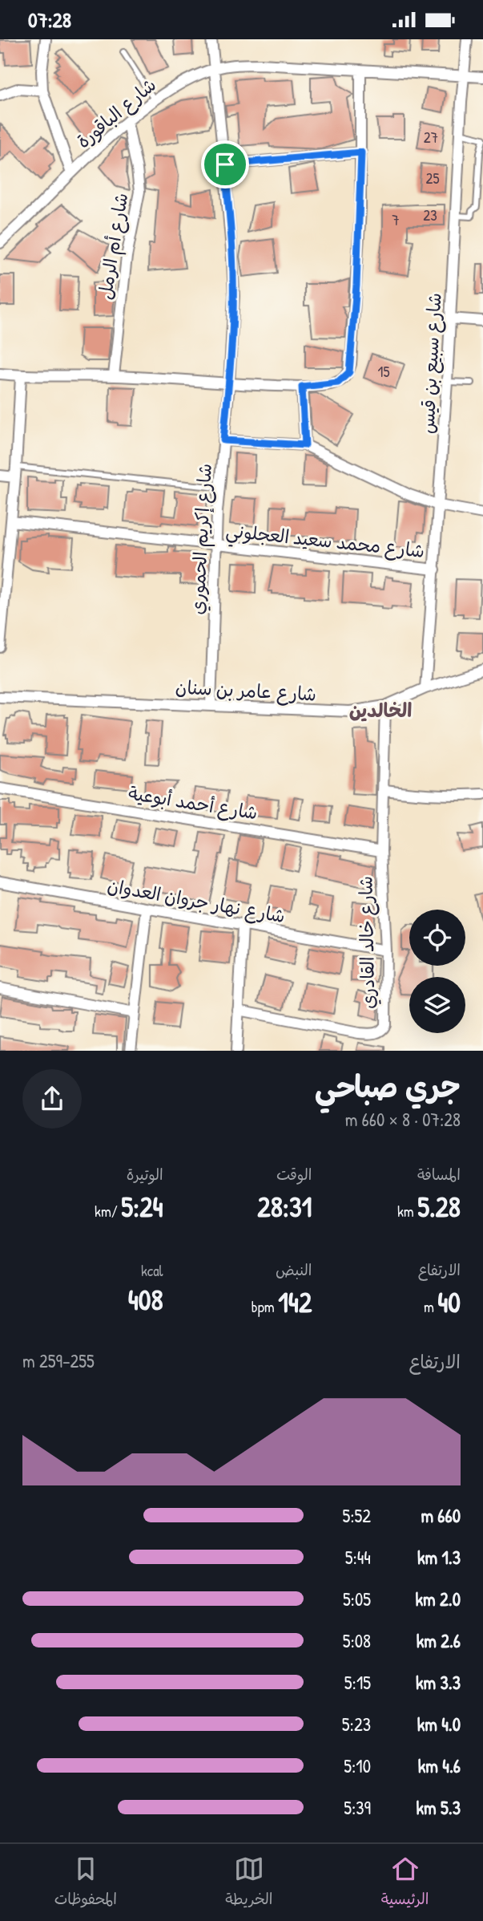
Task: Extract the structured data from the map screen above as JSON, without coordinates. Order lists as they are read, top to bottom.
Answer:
{
  "streets": {
    "street": [
      "شارع الباقورة",
      "شارع أم الرمل",
      "شارع سبيع بن قيس",
      "شارع إكريم الحموري",
      "شارع محمد سعيد العجلوني",
      "شارع عامر بن سنان",
      "شارع أحمد أبوعية",
      "شارع نهار جروان العدوان",
      "شارع خالد القادري"
    ]
  },
  "crossings": [
    ["شارع الباقورة", "شارع أم الرمل"],
    ["شارع الباقورة", "شارع سبيع بن قيس"],
    ["شارع الباقورة", "شارع إكريم الحموري"],
    ["شارع سبيع بن قيس", "شارع محمد سعيد العجلوني"],
    ["شارع سبيع بن قيس", "شارع عامر بن سنان"],
    ["شارع إكريم الحموري", "شارع محمد سعيد العجلوني"],
    ["شارع إكريم الحموري", "شارع عامر بن سنان"],
    ["شارع عامر بن سنان", "شارع خالد القادري"],
    ["شارع أحمد أبوعية", "شارع خالد القادري"],
    ["شارع نهار جروان العدوان", "شارع خالد القادري"]
  ],
  "districts": ["الخالدين"],
  "house_numbers": [
    "27",
    "25",
    "23",
    "7",
    "15"
  ],
  "page": {
    "status": "07:28",
    "heading": ["جري صباحي", "07:28 · 8 × 660 m"],
    "stats": [
      ["المسافة", "5.28 km"],
      ["الوقت", "28:31"],
      ["الوتيرة", "5:24 /km"],
      ["الارتفاع", "40 m"],
      ["النبض", "142 bpm"],
      ["kcal", "408"]
    ],
    "chart": ["الارتفاع", "255–259 m"],
    "list": [
      {
        "name": "660 m",
        "note": "5:52"
      },
      {
        "name": "1.3 km",
        "note": "5:44"
      },
      {
        "name": "2.0 km",
        "note": "5:05"
      },
      {
        "name": "2.6 km",
        "note": "5:08"
      },
      {
        "name": "3.3 km",
        "note": "5:15"
      },
      {
        "name": "4.0 km",
        "note": "5:23"
      },
      {
        "name": "4.6 km",
        "note": "5:10"
      },
      {
        "name": "5.3 km",
        "note": "5:39"
      }
    ],
    "tabs": ["الرئيسية", "الخريطة", "المحفوظات"]
  }
}
